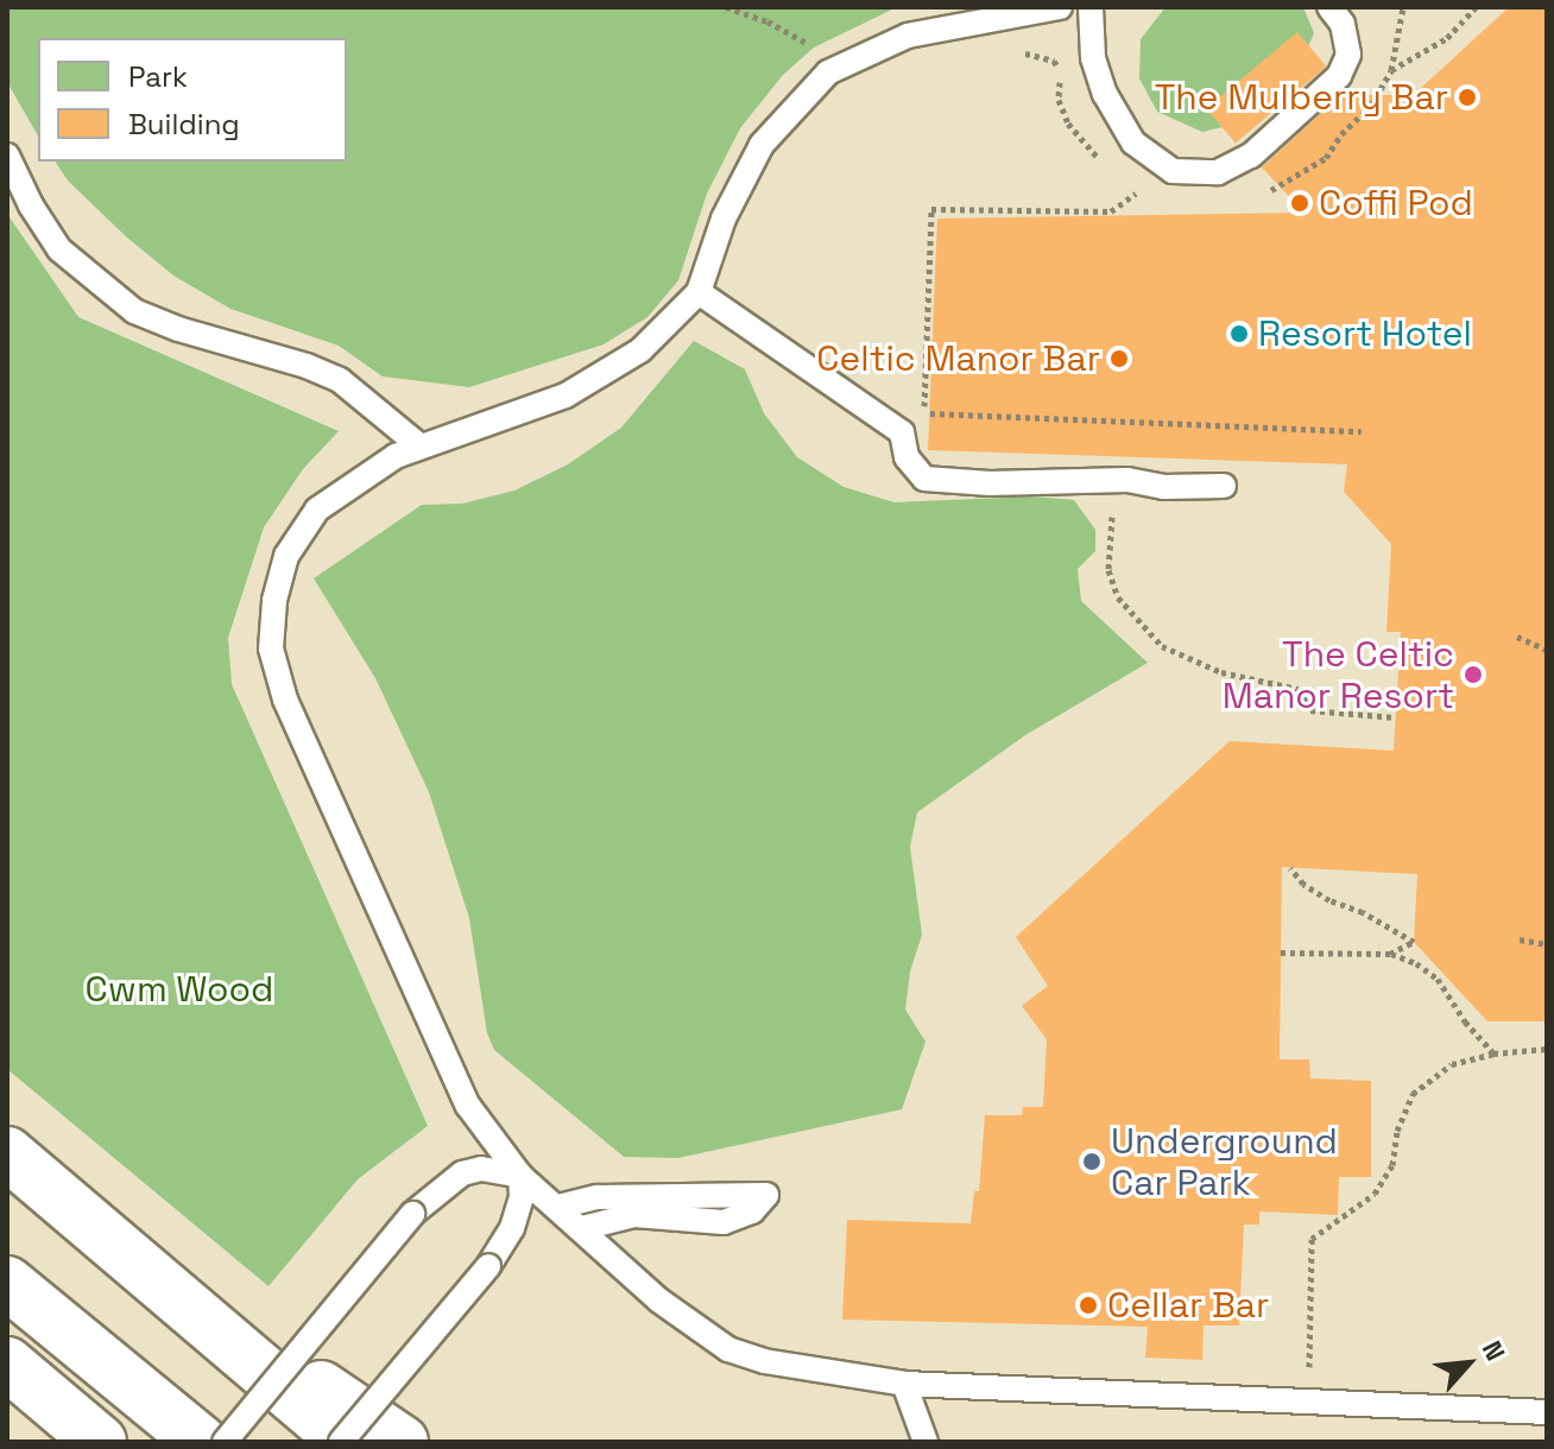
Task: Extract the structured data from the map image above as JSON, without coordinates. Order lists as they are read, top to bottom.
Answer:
{
  "parks": ["Cwm Wood"],
  "places": [
    "The Mulberry Bar",
    "Coffi Pod",
    "Resort Hotel",
    "Celtic Manor Bar",
    "The Celtic Manor Resort",
    "Underground Car Park",
    "Cellar Bar"
  ],
  "legend": ["Park", "Building"],
  "north": "top right"
}
